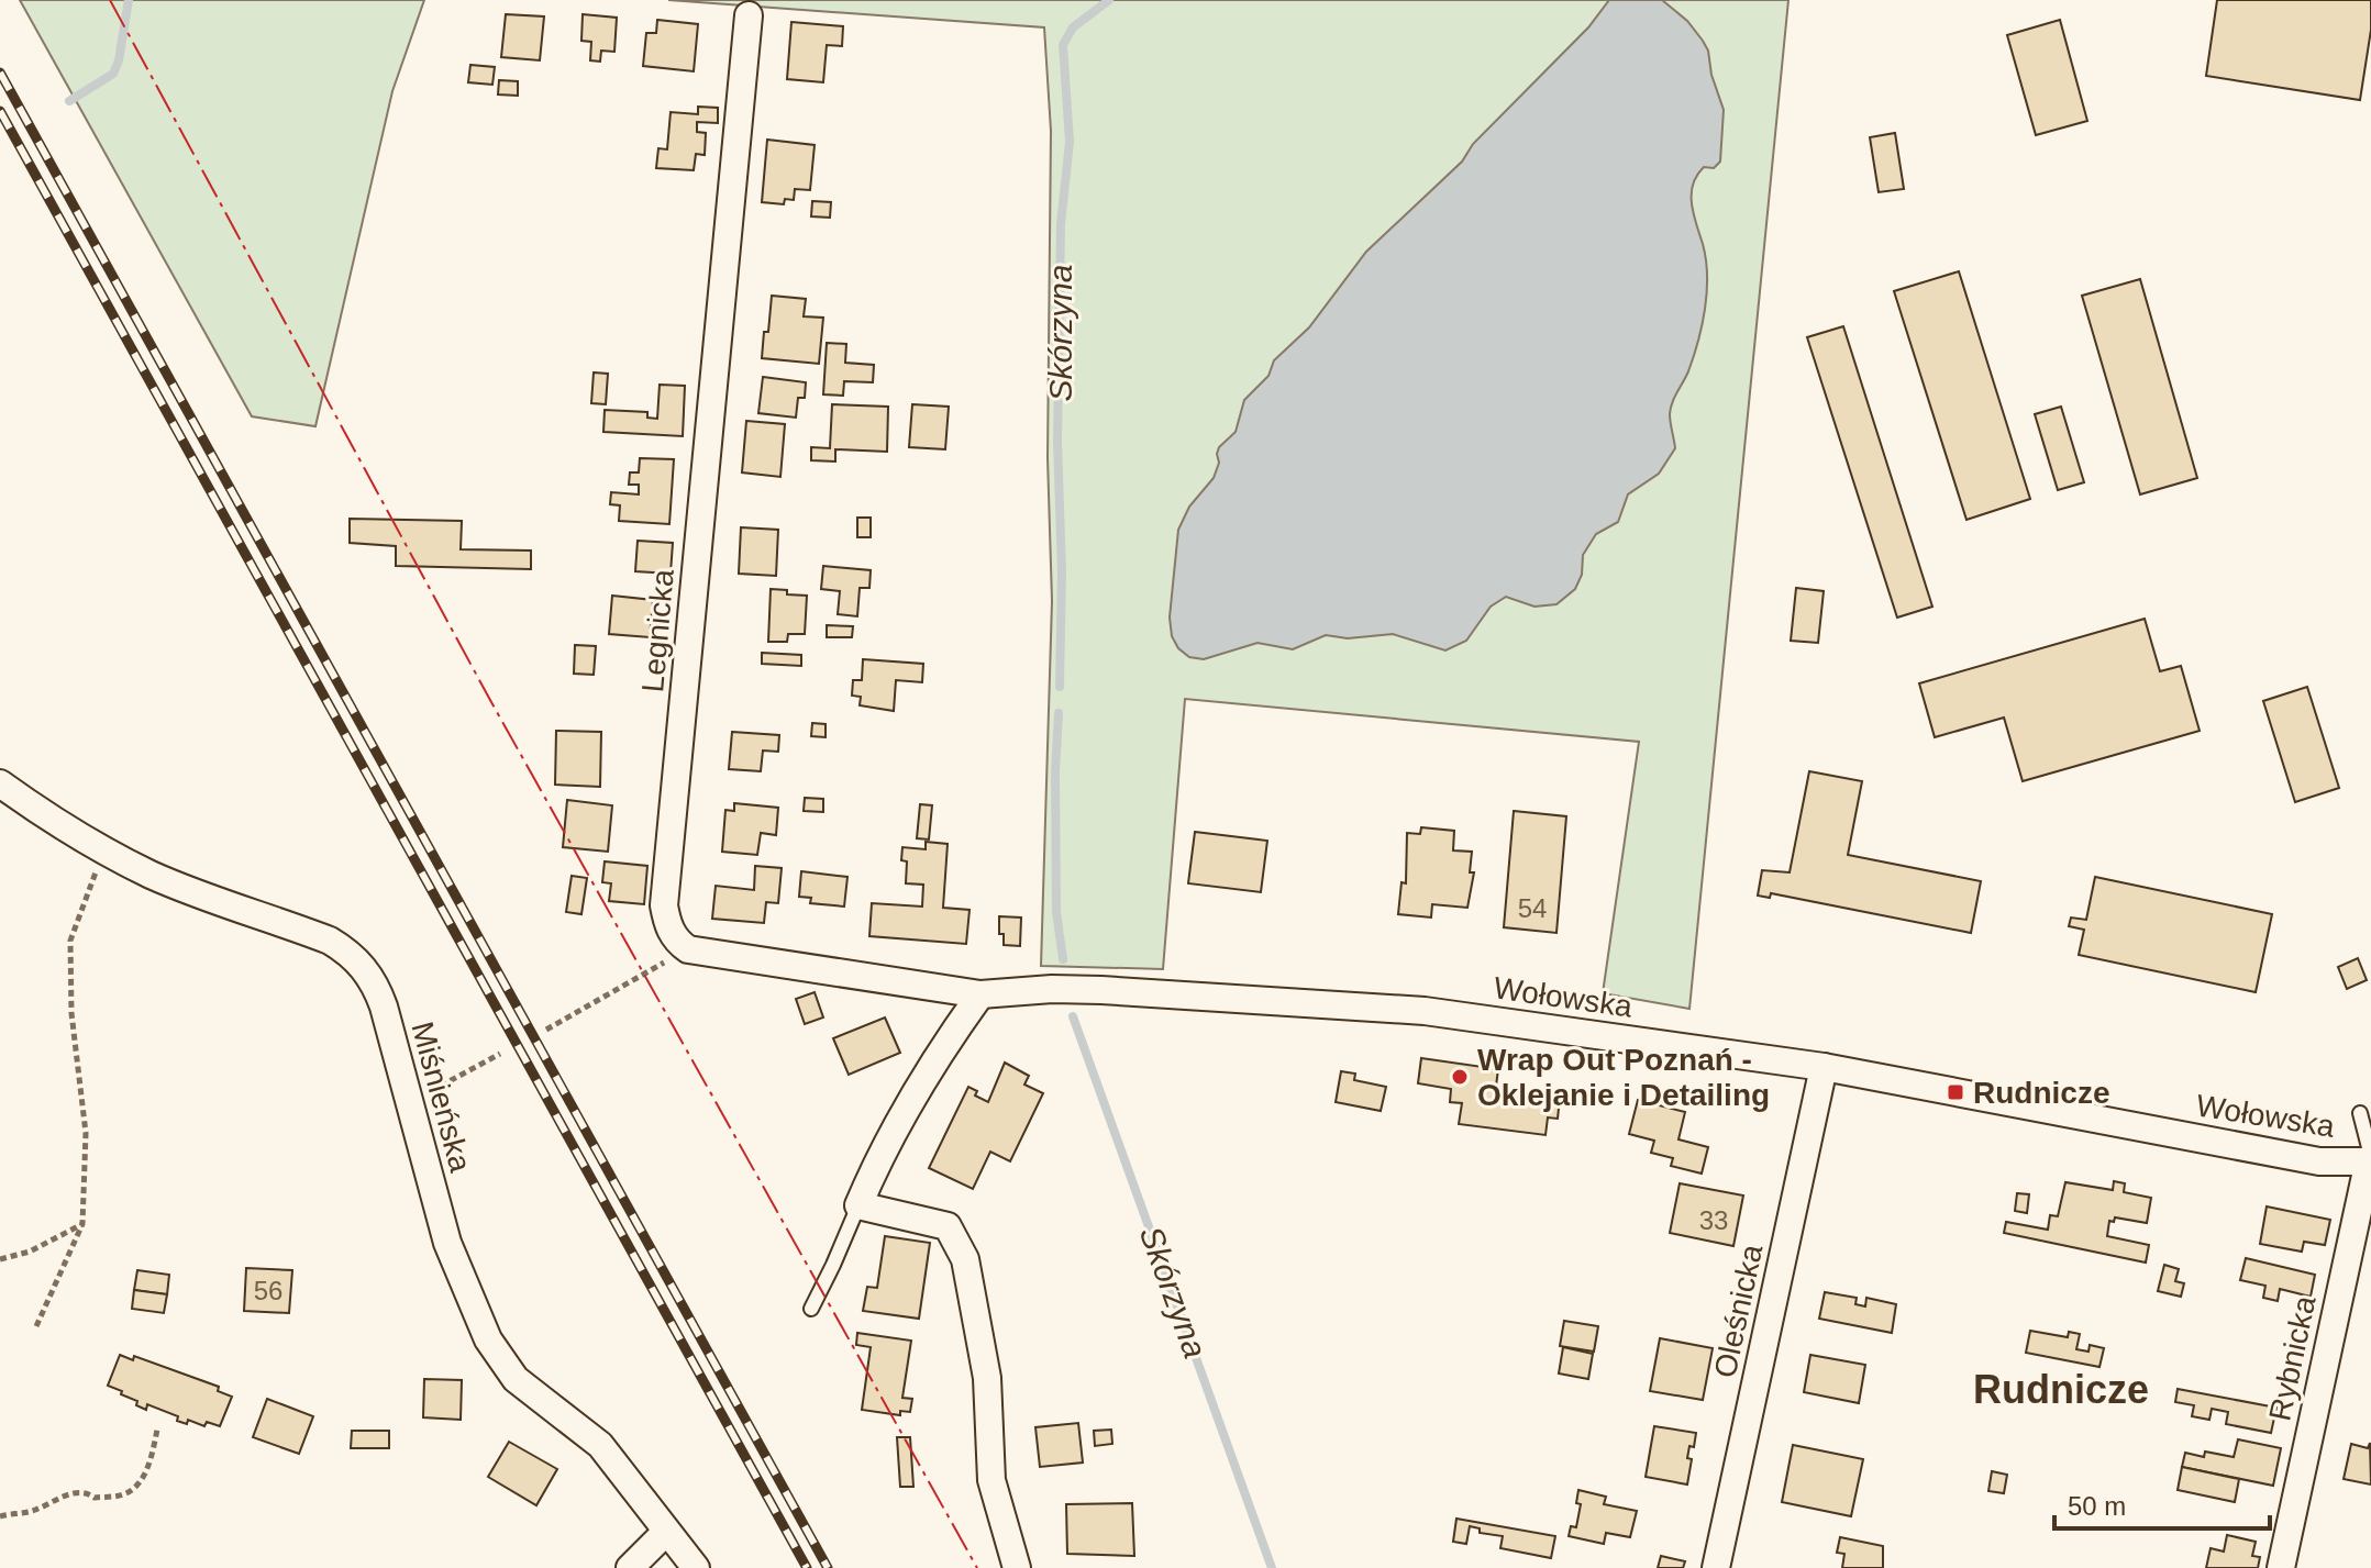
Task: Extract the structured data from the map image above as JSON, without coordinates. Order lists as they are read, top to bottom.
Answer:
{
  "streets": {
    "street": [
      "Legnicka",
      "Wołowska",
      "Miśnieńska",
      "Oleśnicka",
      "Rybnicka"
    ]
  },
  "crossings": [
    ["Wołowska", "Oleśnicka"],
    ["Wołowska", "Rybnicka"]
  ],
  "districts": ["Rudnicze"],
  "water": ["Skórzyna"],
  "places": {
    "other": ["Wrap Out Poznań - Oklejanie i Detailing"],
    "transit": ["Rudnicze"]
  },
  "house_numbers": ["54", "33", "56"],
  "scale_bar": "50 m"
}
